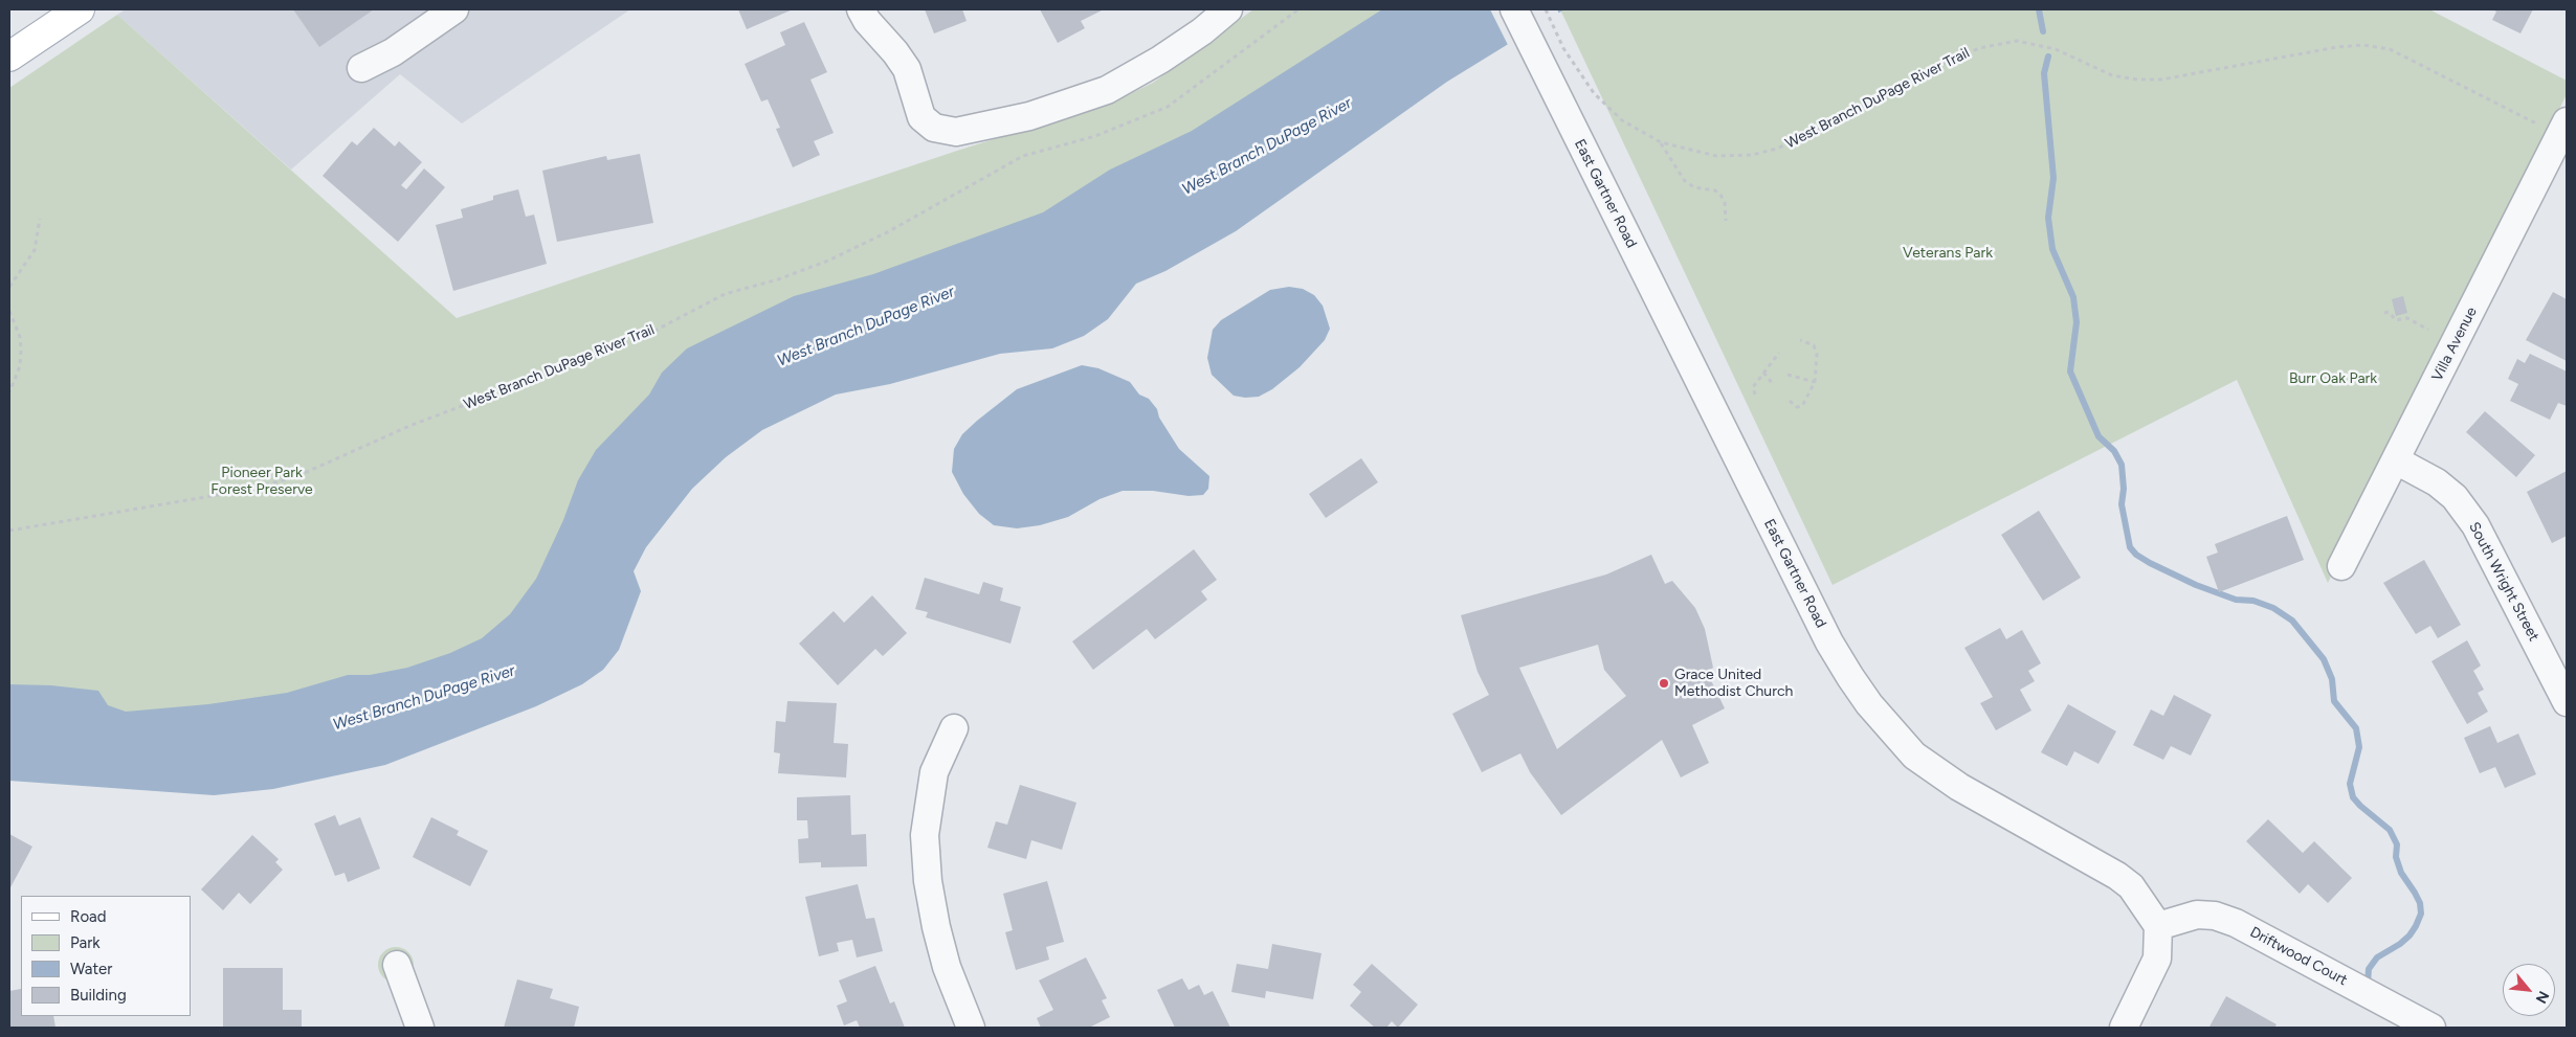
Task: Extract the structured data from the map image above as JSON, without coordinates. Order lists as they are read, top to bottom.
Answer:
{
  "streets": {
    "street": [
      "East Gartner Road",
      "Villa Avenue",
      "South Wright Street",
      "Driftwood Court"
    ],
    "path": ["West Branch DuPage River Trail"]
  },
  "crossings": [
    ["West Branch DuPage River Trail", "Villa Avenue"],
    ["East Gartner Road", "Driftwood Court"],
    ["Villa Avenue", "South Wright Street"]
  ],
  "water": ["West Branch DuPage River"],
  "parks": ["Veterans Park", "Burr Oak Park", "Pioneer Park Forest Preserve"],
  "places": ["Grace United Methodist Church"],
  "legend": [
    "Road",
    "Park",
    "Water",
    "Building"
  ],
  "north": "bottom right"
}
